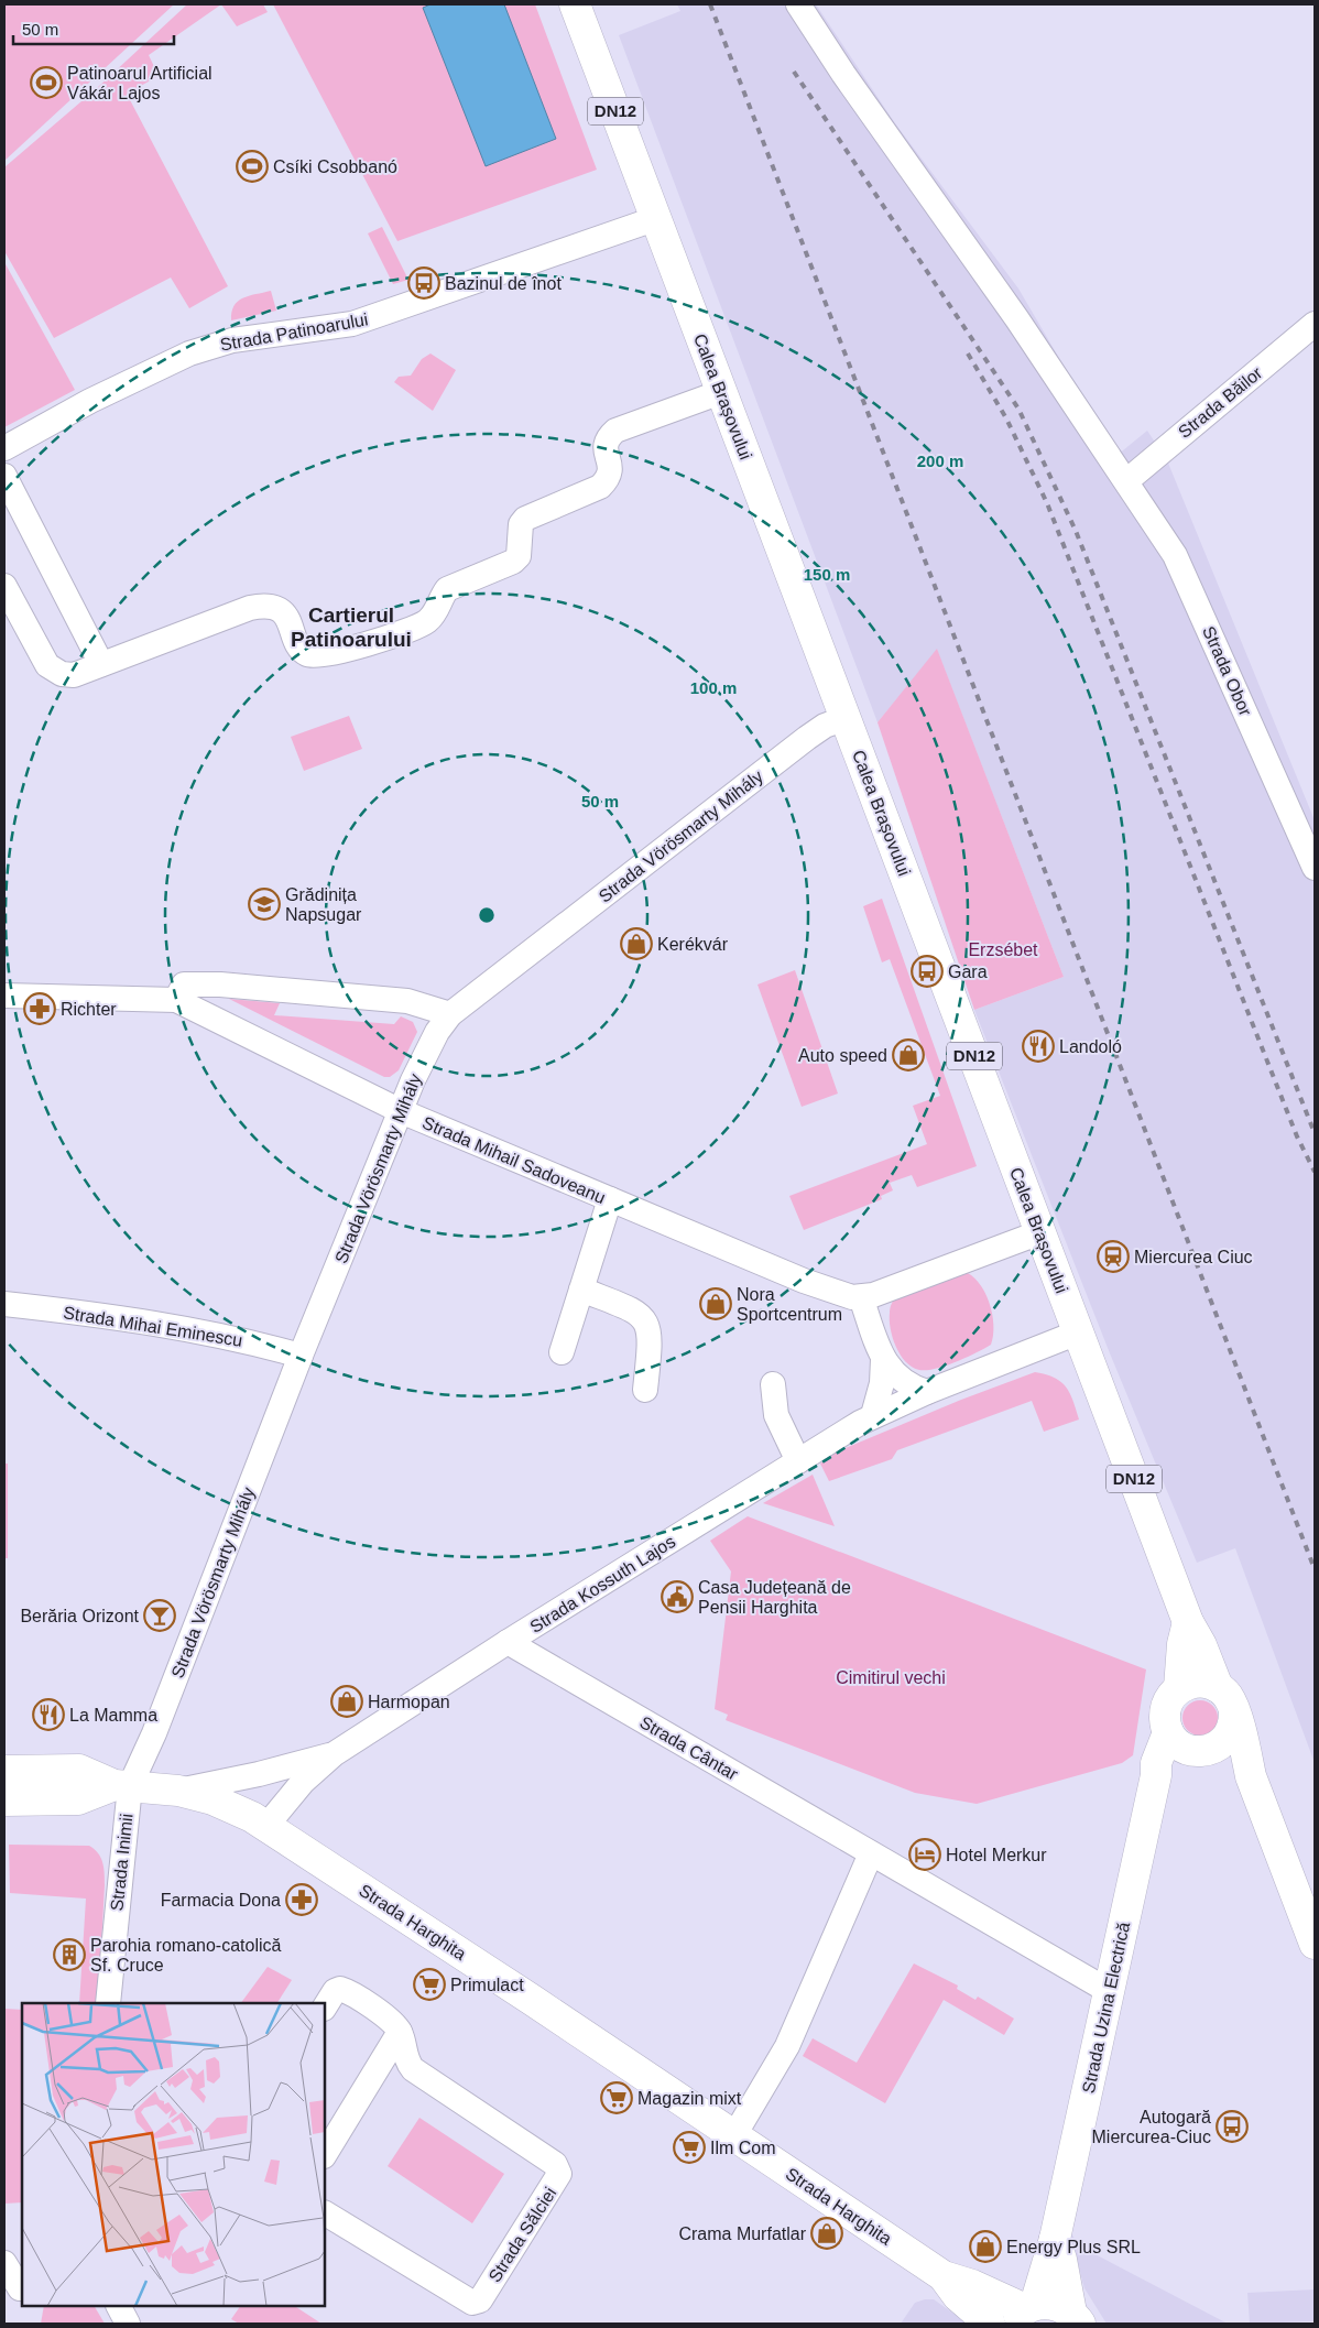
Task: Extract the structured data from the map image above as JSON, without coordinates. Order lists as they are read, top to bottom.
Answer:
{
  "streets": {
    "main road": [
      "DN12",
      "Calea Brașovului",
      "Strada Kossuth Lajos",
      "Strada Harghita",
      "Strada Uzina Electrică"
    ],
    "street": [
      "Strada Patinoarului",
      "Strada Băilor",
      "Strada Obor",
      "Strada Vörösmarty Mihály",
      "Strada Mihail Sadoveanu",
      "Strada Mihai Eminescu",
      "Strada Cântar",
      "Strada Inimii",
      "Strada Sălciei"
    ]
  },
  "crossings": [
    ["Strada Patinoarului", "Calea Brașovului"],
    ["Calea Brașovului", "Strada Vörösmarty Mihály"],
    ["Calea Brașovului", "Strada Kossuth Lajos"],
    ["Calea Brașovului", "Strada Uzina Electrică"],
    ["Strada Băilor", "Strada Obor"],
    ["Strada Vörösmarty Mihály", "Strada Mihail Sadoveanu"],
    ["Strada Vörösmarty Mihály", "Strada Mihai Eminescu"],
    ["Strada Vörösmarty Mihály", "Strada Kossuth Lajos"],
    ["Strada Vörösmarty Mihály", "Strada Inimii"],
    ["Strada Kossuth Lajos", "Strada Cântar"],
    ["Strada Kossuth Lajos", "Strada Inimii"],
    ["Strada Kossuth Lajos", "Strada Harghita"],
    ["Strada Cântar", "Strada Uzina Electrică"],
    ["Strada Harghita", "Strada Uzina Electrică"]
  ],
  "districts": ["Cartierul Patinoarului"],
  "parks": ["Erzsébet", "Cimitirul vechi"],
  "places": {
    "sports": ["Patinoarul Artificial Vákár Lajos", "Csíki Csobbanó"],
    "bus stop": ["Bazinul de înot", "Gara", "Autogară Miercurea-Ciuc"],
    "school or university": ["Grădinița Napsugar"],
    "shop": [
      "Kerékvár",
      "Auto speed",
      "Nora Sportcentrum",
      "Harmopan",
      "Crama Murfatlar",
      "Energy Plus SRL"
    ],
    "pharmacy": ["Richter", "Farmacia Dona"],
    "restaurant": ["Landoló", "La Mamma"],
    "station": ["Miercurea Ciuc"],
    "public building": ["Casa Județeană de Pensii Harghita"],
    "bar": ["Berăria Orizont"],
    "hotel": ["Hotel Merkur"],
    "building": ["Parohia romano-catolică Sf. Cruce"],
    "supermarket": ["Primulact", "Magazin mixt", "Ilm Com"]
  },
  "scale_bar": "50 m",
  "rings": [
    "200 m",
    "150 m",
    "100 m",
    "50 m"
  ]
}
